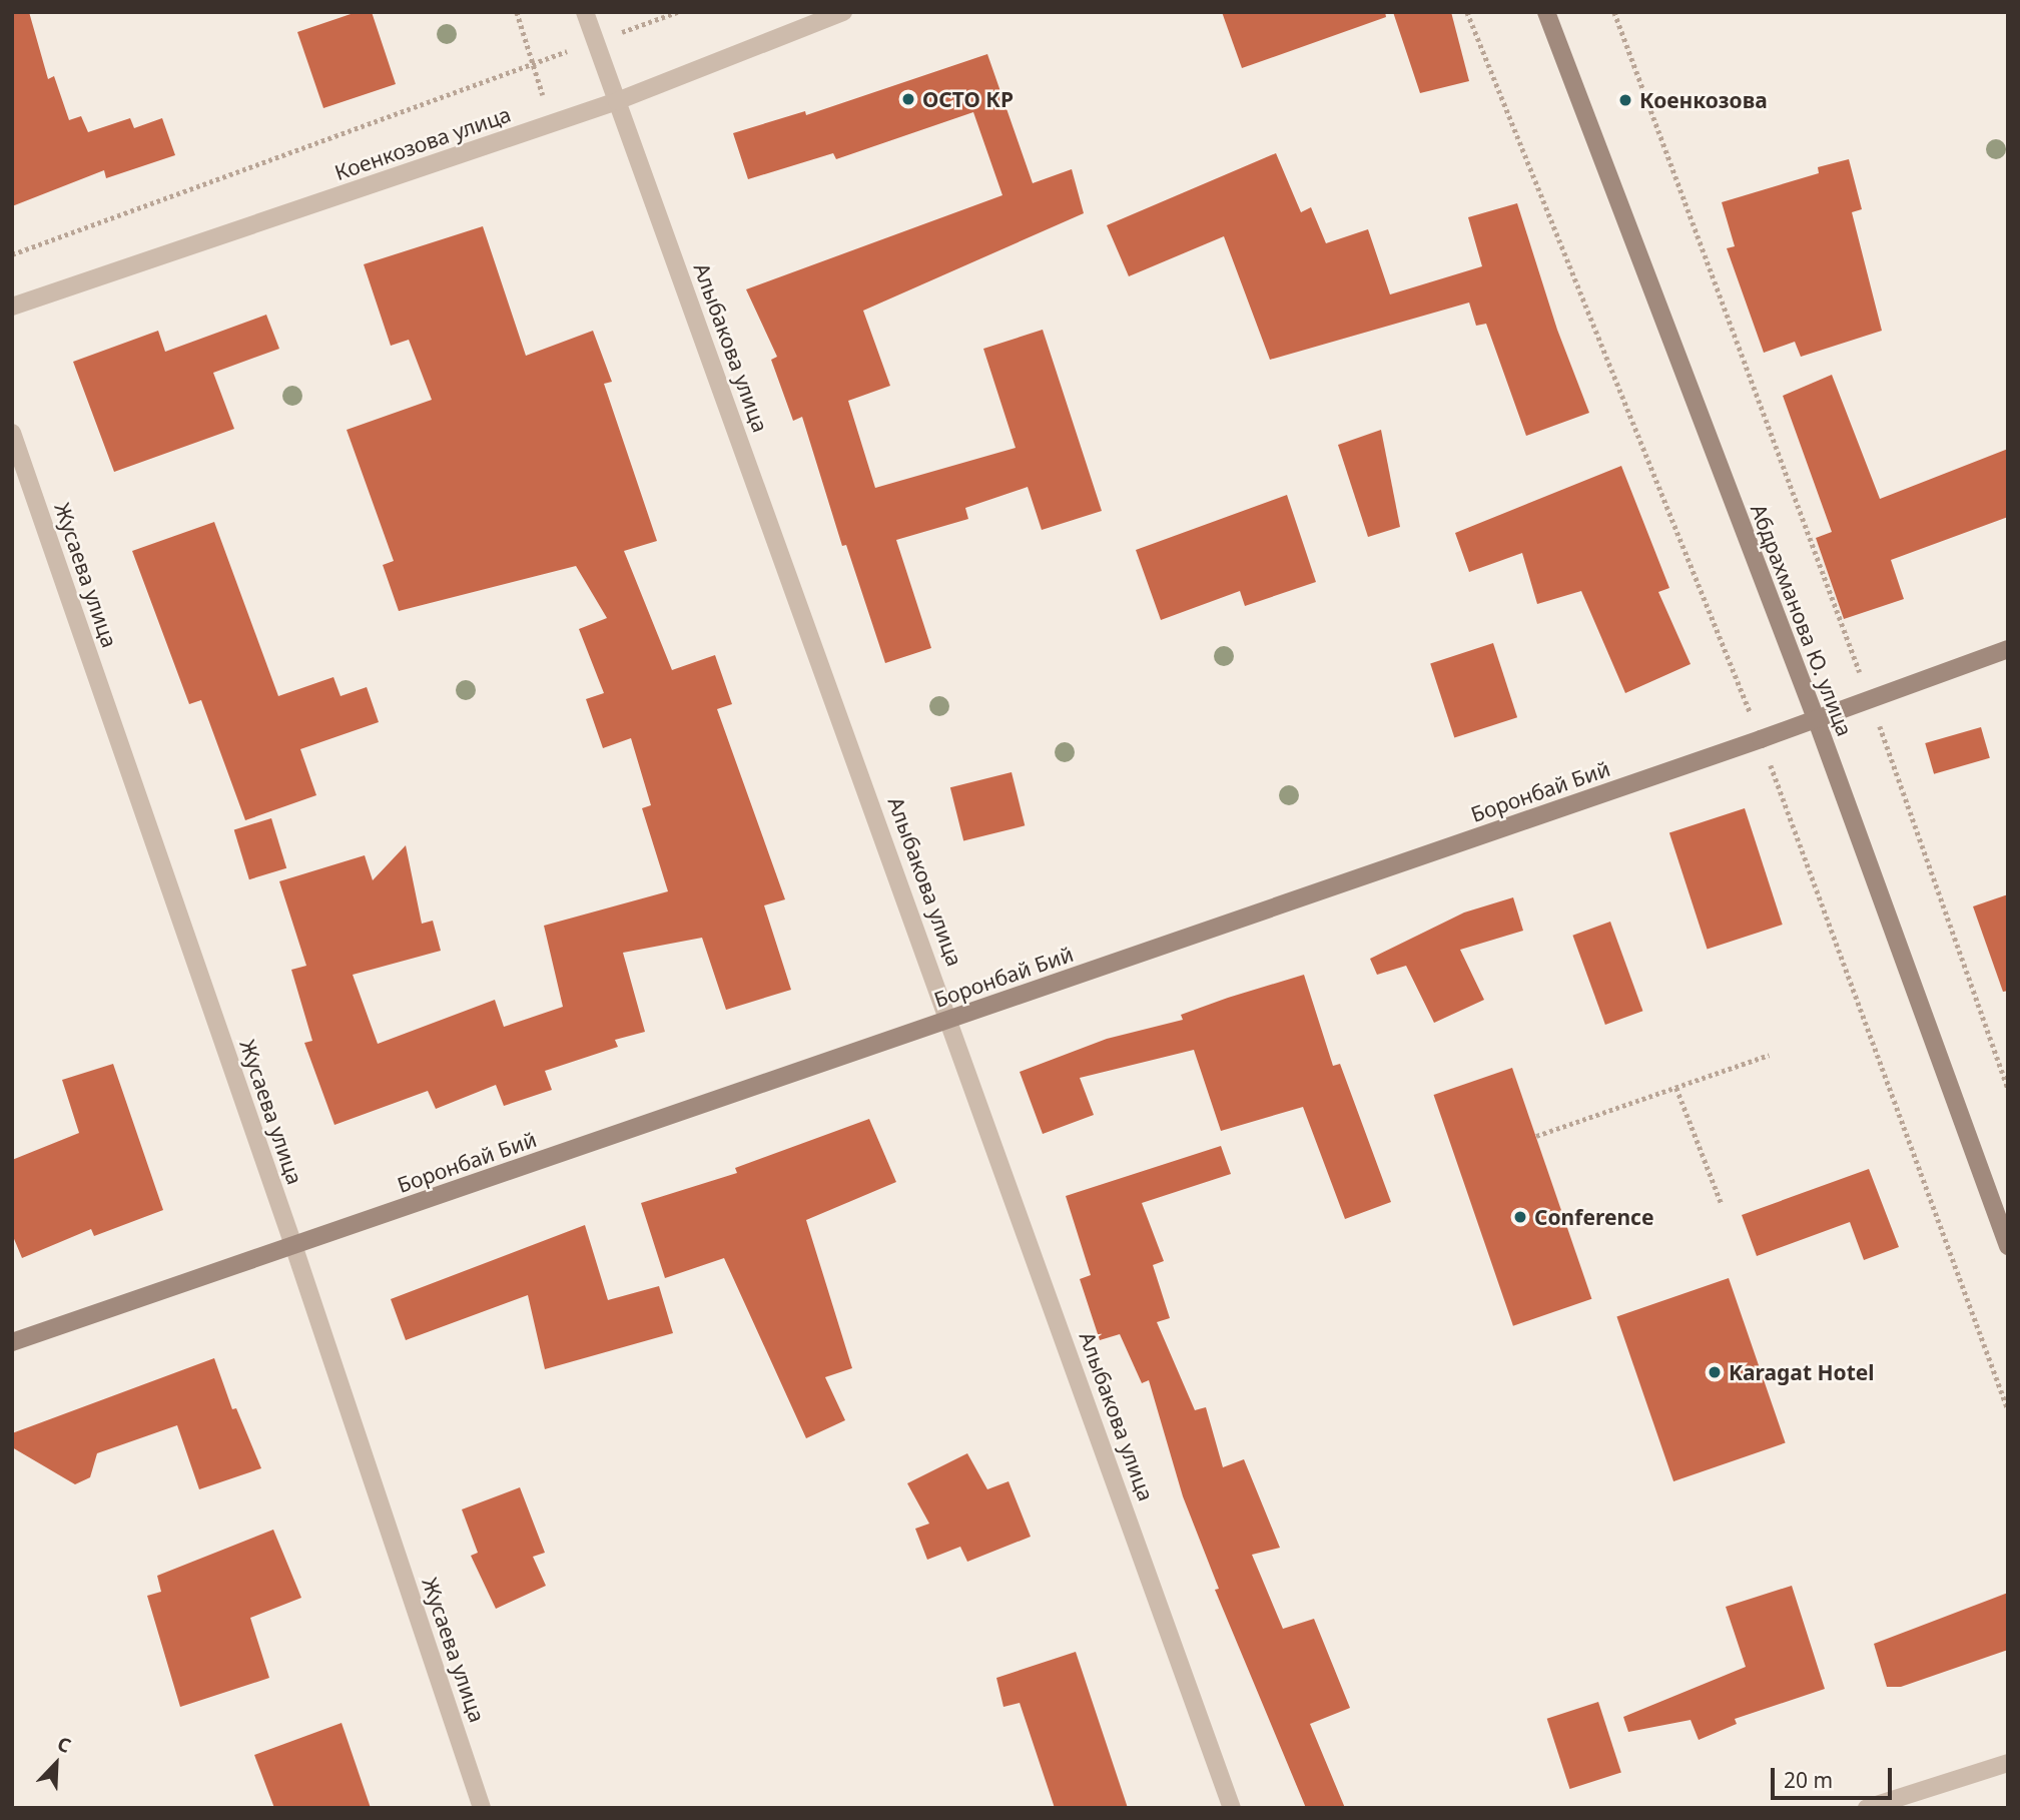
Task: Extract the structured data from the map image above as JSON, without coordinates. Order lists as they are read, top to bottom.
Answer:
{
  "streets": {
    "street": [
      "Коенкозова улица",
      "Алыбакова улица",
      "Жусаева улица",
      "Абдрахманова Ю. улица",
      "Боронбай Бий"
    ]
  },
  "crossings": [
    ["Коенкозова улица", "Алыбакова улица"],
    ["Алыбакова улица", "Боронбай Бий"],
    ["Жусаева улица", "Боронбай Бий"],
    ["Абдрахманова Ю. улица", "Боронбай Бий"]
  ],
  "places": [
    "ОСТО КР",
    "Коенкозова",
    "Conference",
    "Karagat Hotel"
  ],
  "scale_bar": "20 m",
  "north": "top right"
}
